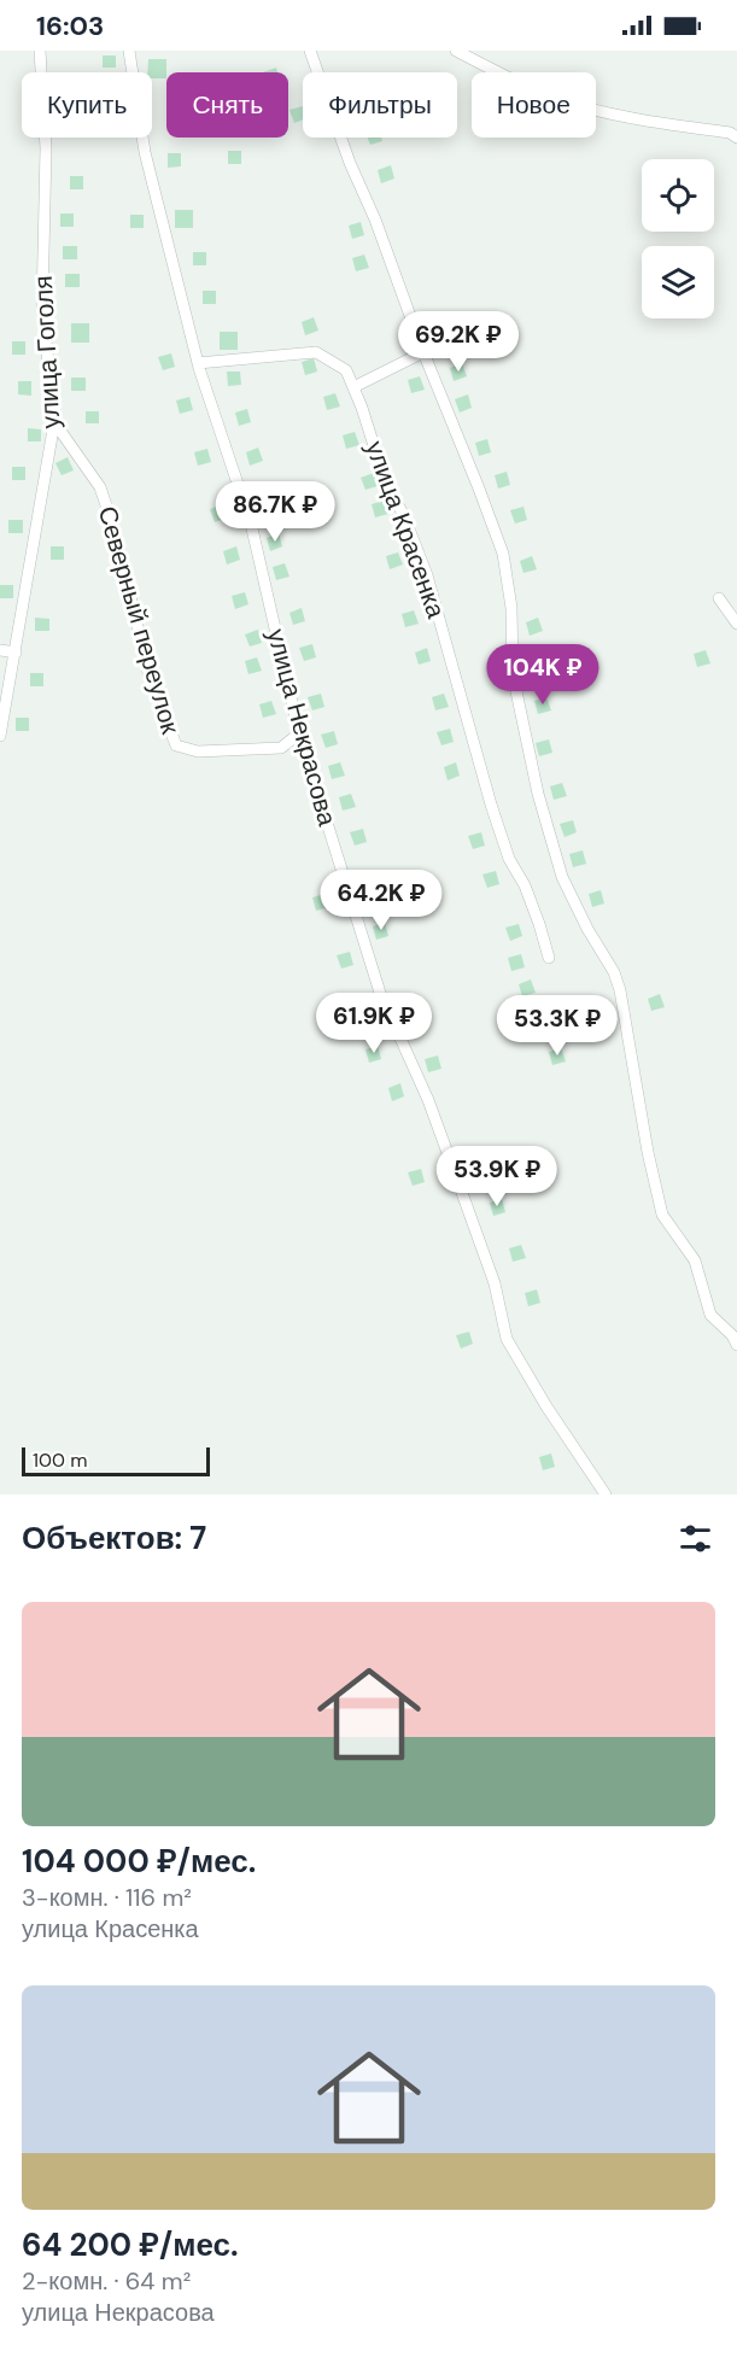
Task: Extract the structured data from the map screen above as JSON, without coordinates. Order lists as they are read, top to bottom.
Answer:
{
  "streets": {
    "street": [
      "улица Гоголя",
      "улица Красенка",
      "Северный переулок",
      "улица Некрасова"
    ]
  },
  "crossings": [
    ["улица Гоголя", "Северный переулок"],
    ["улица Красенка", "улица Некрасова"],
    ["Северный переулок", "улица Некрасова"]
  ],
  "scale_bar": "100 m",
  "page": {
    "status": "16:03",
    "chip": [
      "Купить",
      "Снять",
      "Фильтры",
      "Новое"
    ],
    "price": [
      "69.2K ₽",
      "86.7K ₽",
      "104K ₽",
      "64.2K ₽",
      "61.9K ₽",
      "53.3K ₽",
      "53.9K ₽"
    ],
    "scale": "100 m",
    "heading": "Объектов: 7",
    "list": [
      {
        "name": "104 000 ₽/мес.",
        "note": "3-комн. · 116 m² · улица Красенка"
      },
      {
        "name": "64 200 ₽/мес.",
        "note": "2-комн. · 64 m² · улица Некрасова"
      }
    ]
  }
}
